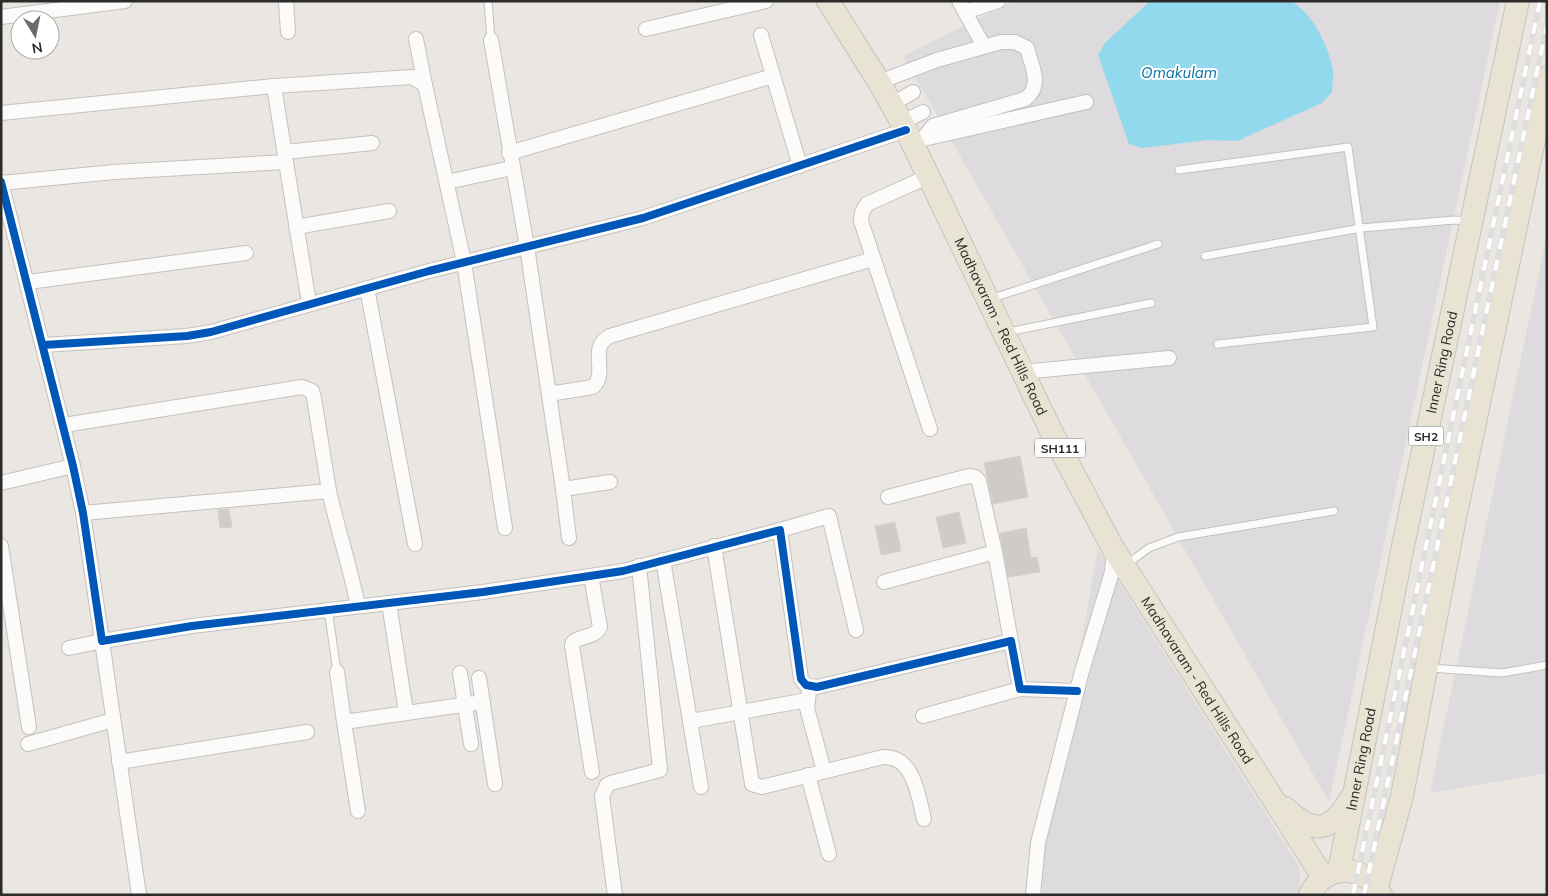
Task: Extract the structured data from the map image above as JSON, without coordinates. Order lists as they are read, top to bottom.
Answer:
{
  "streets": {
    "main road": [
      "Madhavaram - Red Hills Road",
      "Inner Ring Road",
      "SH2",
      "SH111"
    ]
  },
  "crossings": [
    ["Madhavaram - Red Hills Road", "Inner Ring Road"]
  ],
  "water": ["Omakulam"],
  "north": "bottom"
}
